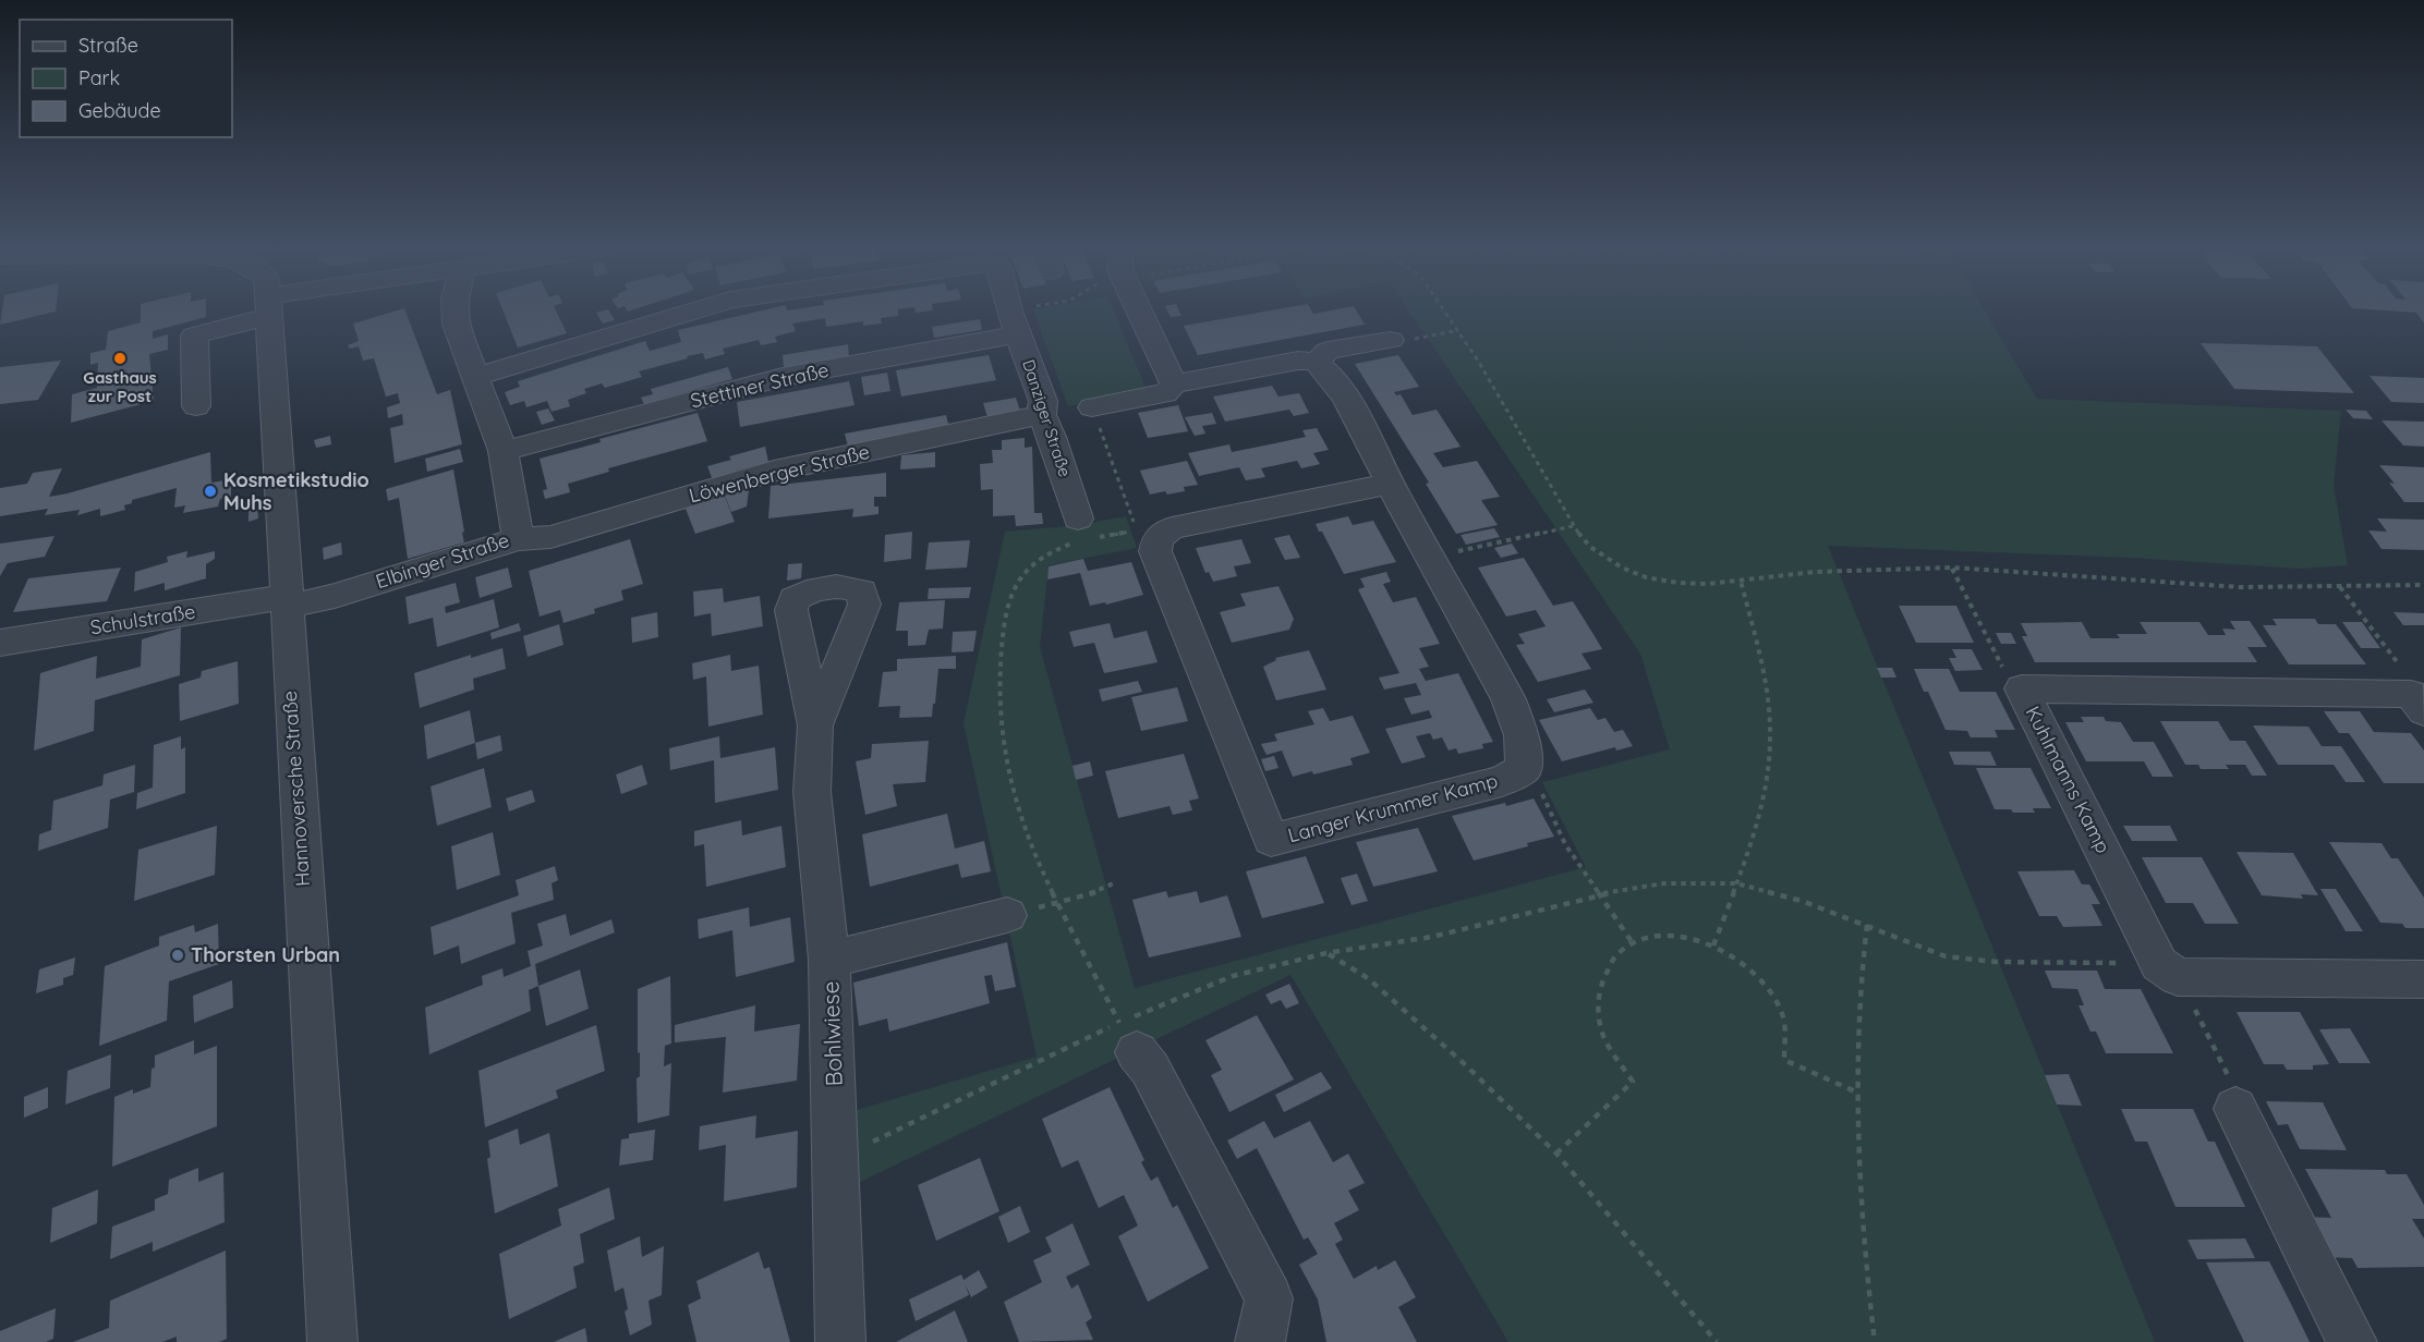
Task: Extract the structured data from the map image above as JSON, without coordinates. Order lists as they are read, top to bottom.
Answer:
{
  "streets": {
    "street": [
      "Stettiner Straße",
      "Danziger Straße",
      "Löwenberger Straße",
      "Elbinger Straße",
      "Schulstraße",
      "Kuhlmanns Kamp",
      "Hannoversche Straße",
      "Langer Krummer Kamp",
      "Bohlwiese"
    ]
  },
  "crossings": [
    ["Stettiner Straße", "Danziger Straße"],
    ["Stettiner Straße", "Elbinger Straße"],
    ["Danziger Straße", "Löwenberger Straße"],
    ["Danziger Straße", "Elbinger Straße"],
    ["Löwenberger Straße", "Elbinger Straße"],
    ["Elbinger Straße", "Schulstraße"],
    ["Elbinger Straße", "Hannoversche Straße"],
    ["Schulstraße", "Hannoversche Straße"]
  ],
  "places": ["Gasthaus zur Post", "Kosmetikstudio Muhs", "Thorsten Urban"],
  "legend": ["Straße", "Park", "Gebäude"]
}
